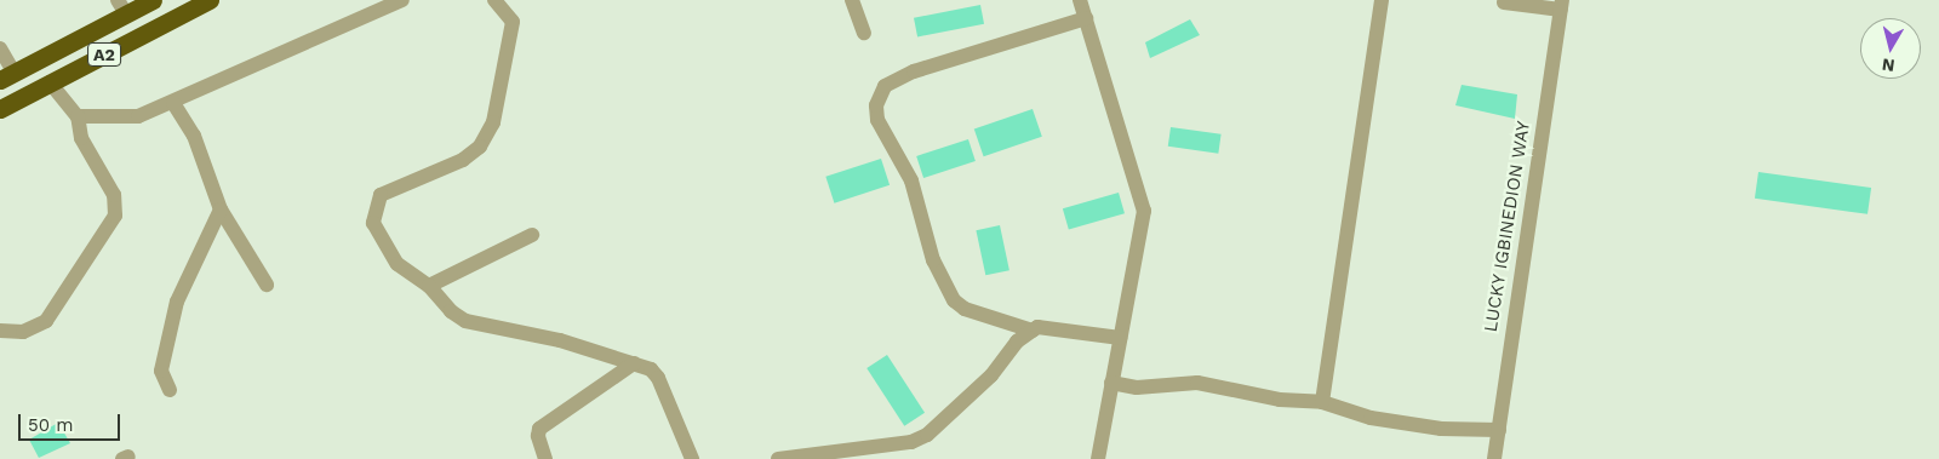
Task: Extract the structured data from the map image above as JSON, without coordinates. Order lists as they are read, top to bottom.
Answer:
{
  "streets": {
    "highway": ["A2"],
    "street": ["LUCKY IGBINEDION WAY"]
  },
  "scale_bar": "50 m",
  "north": "bottom"
}
